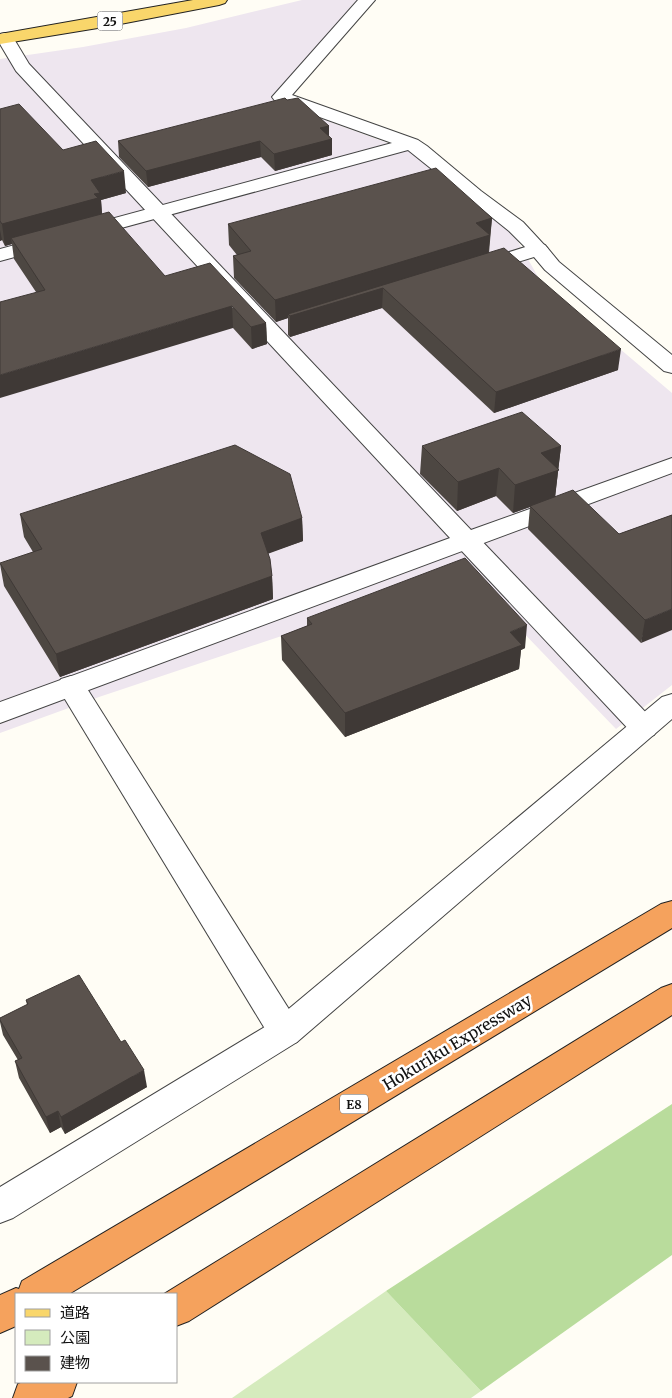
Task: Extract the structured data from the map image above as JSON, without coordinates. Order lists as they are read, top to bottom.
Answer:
{
  "streets": {
    "highway": ["Hokuriku Expressway", "E8"],
    "main road": ["25"]
  },
  "legend": ["道路", "公園", "建物"]
}
